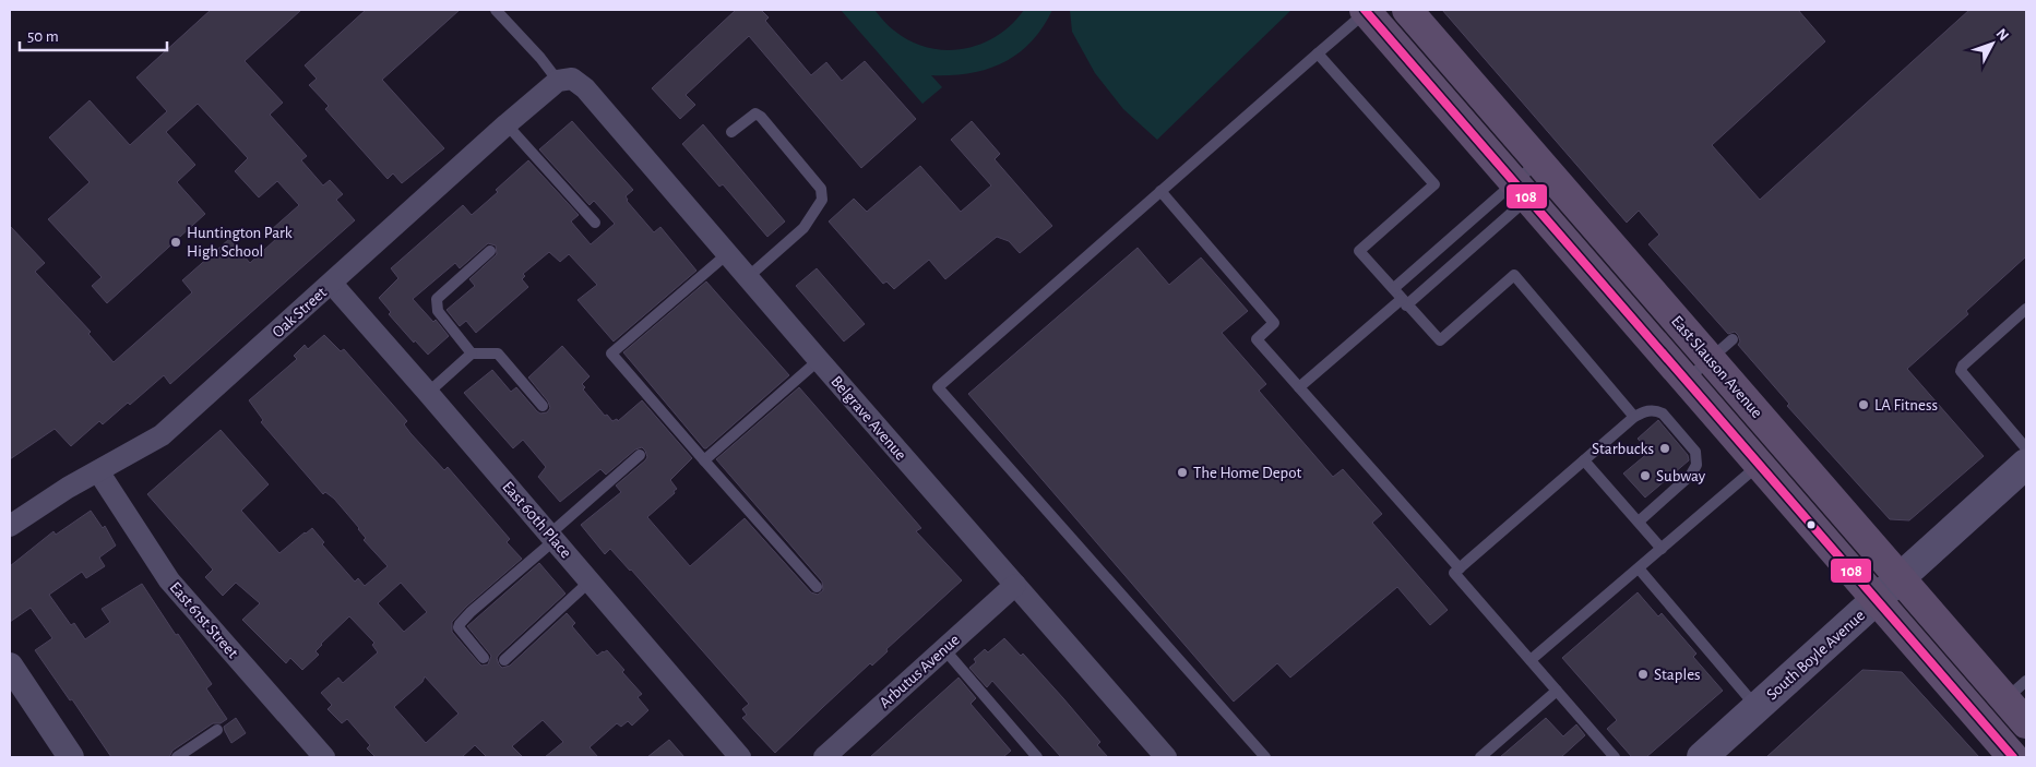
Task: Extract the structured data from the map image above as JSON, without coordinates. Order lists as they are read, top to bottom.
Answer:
{
  "streets": {
    "main road": ["East Slauson Avenue", "South Boyle Avenue"],
    "street": [
      "Oak Street",
      "Belgrave Avenue",
      "East 60th Place",
      "East 61st Street",
      "Arbutus Avenue"
    ]
  },
  "crossings": [
    ["Oak Street", "Belgrave Avenue"],
    ["Oak Street", "East 60th Place"],
    ["Oak Street", "East 61st Street"],
    ["East Slauson Avenue", "South Boyle Avenue"],
    ["Belgrave Avenue", "Arbutus Avenue"]
  ],
  "places": [
    "Huntington Park High School",
    "LA Fitness",
    "Starbucks",
    "The Home Depot",
    "Subway",
    "Staples"
  ],
  "lines": ["transit line 108"],
  "scale_bar": "50 m",
  "north": "top right"
}
